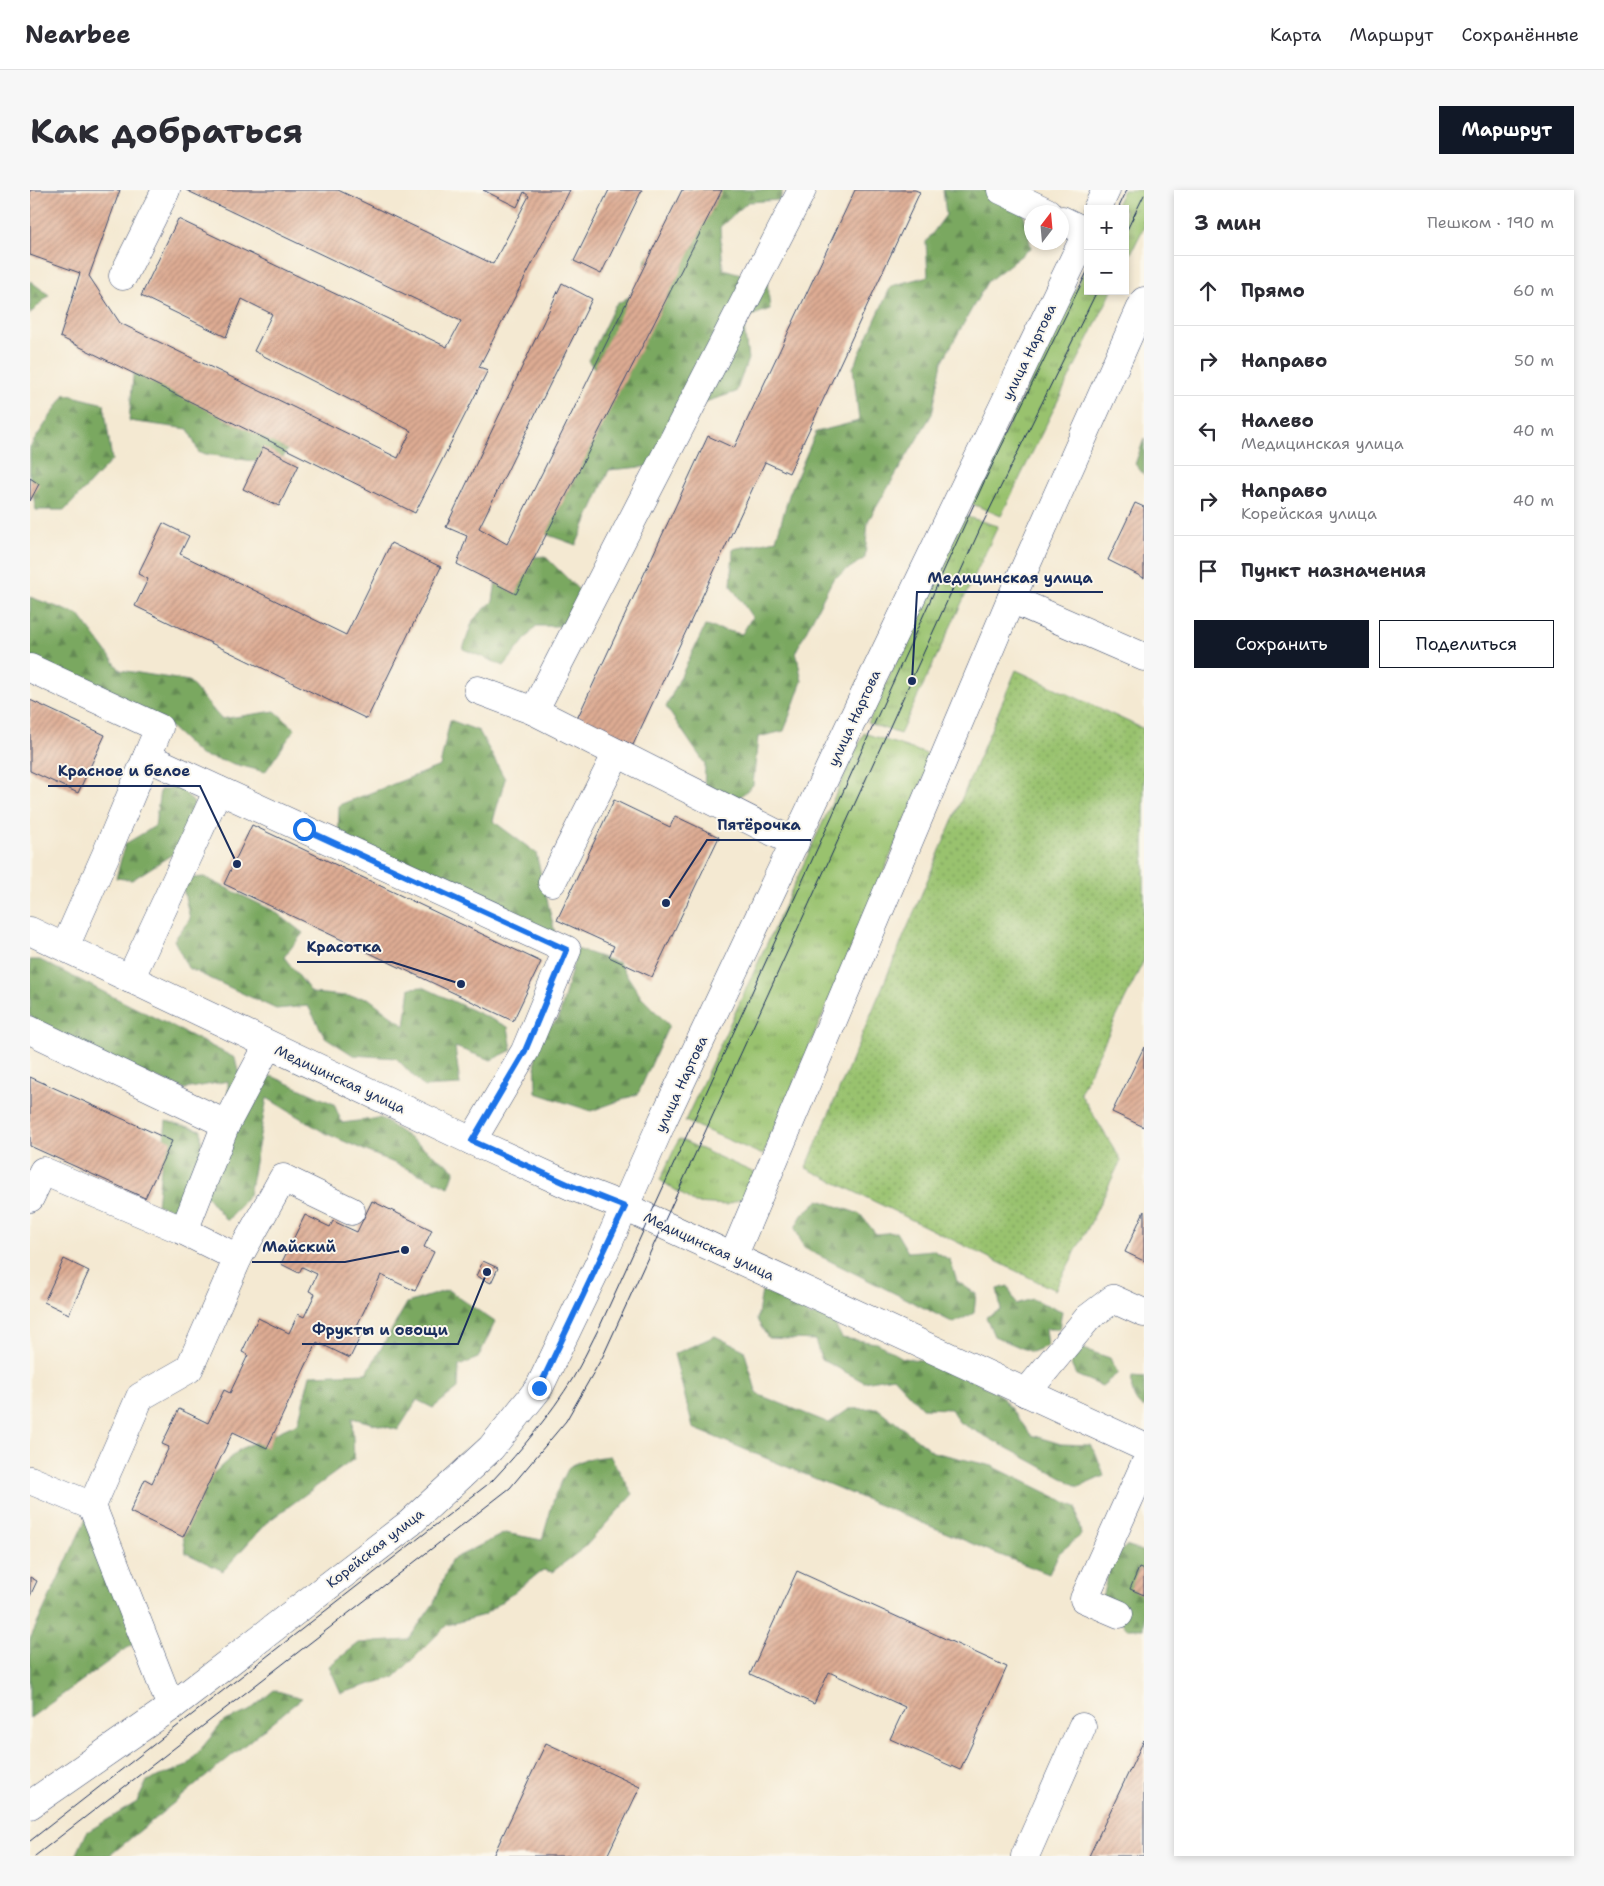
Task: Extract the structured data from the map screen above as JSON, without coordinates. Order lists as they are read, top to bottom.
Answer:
{
  "streets": {
    "street": ["улица Нартова", "Медицинская улица", "Корейская улица"]
  },
  "crossings": [
    ["улица Нартова", "Медицинская улица"],
    ["улица Нартова", "Корейская улица"],
    ["Медицинская улица", "Корейская улица"]
  ],
  "places": [
    "Медицинская улица",
    "Красное и белое",
    "Пятёрочка",
    "Красотка",
    "Майский",
    "Фрукты и овощи"
  ],
  "north": "top",
  "page": {
    "header": "Nearbee",
    "nav": ["Карта", "Маршрут", "Сохранённые"],
    "buttons": [
      "Маршрут",
      ["Сохранить", "Поделиться"]
    ],
    "title": "Как добраться",
    "heading": ["3 мин", "Пешком · 190 m"],
    "map_buttons": ["+", "−"],
    "list": [
      ["Прямо", "60 m"],
      ["Направо", "50 m"],
      ["Налево", "Медицинская улица", "40 m"],
      ["Направо", "Корейская улица", "40 m"],
      "Пункт назначения"
    ]
  }
}
